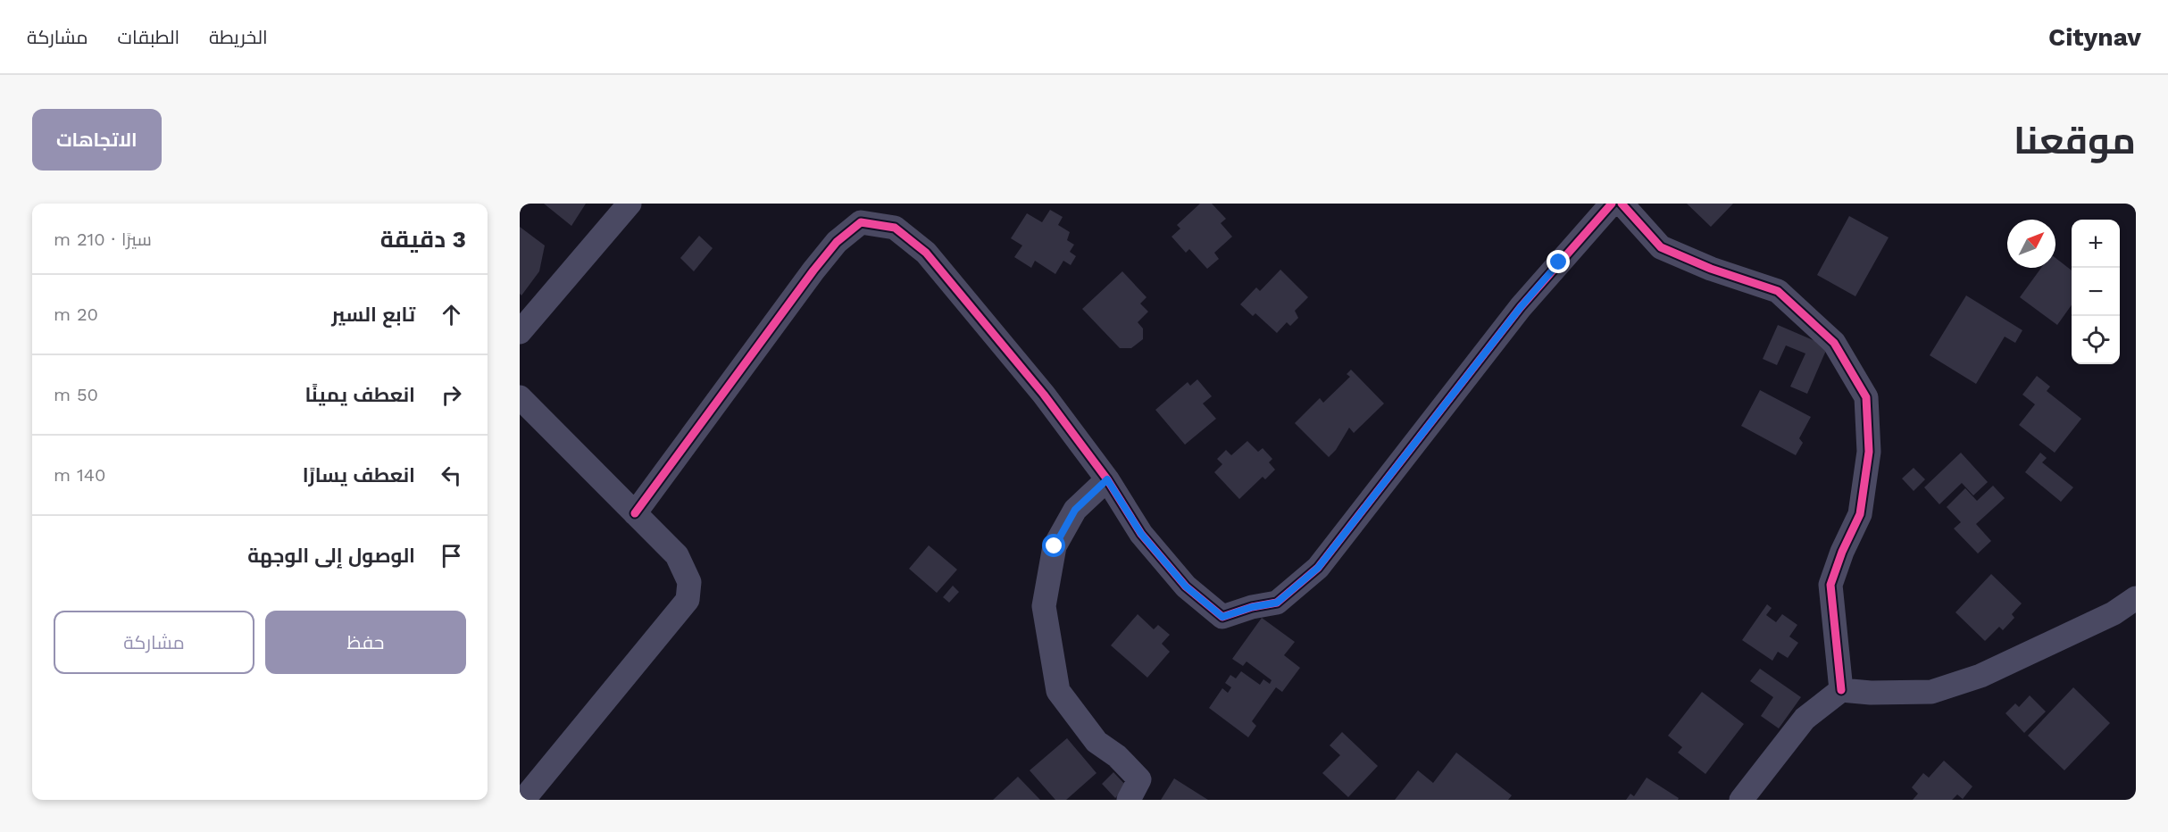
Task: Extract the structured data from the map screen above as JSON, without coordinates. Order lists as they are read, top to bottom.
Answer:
{
  "north": "top right",
  "page": {
    "header": "Citynav",
    "nav": ["الخريطة", "الطبقات", "مشاركة"],
    "title": "موقعنا",
    "buttons": [
      "الاتجاهات",
      ["حفظ", "مشاركة"]
    ],
    "heading": ["3 دقيقة", "سيرًا · 210 m"],
    "map_buttons": ["+", "−"],
    "list": [
      ["تابع السير", "20 m"],
      ["انعطف يمينًا", "50 m"],
      ["انعطف يسارًا", "140 m"],
      "الوصول إلى الوجهة"
    ]
  }
}
